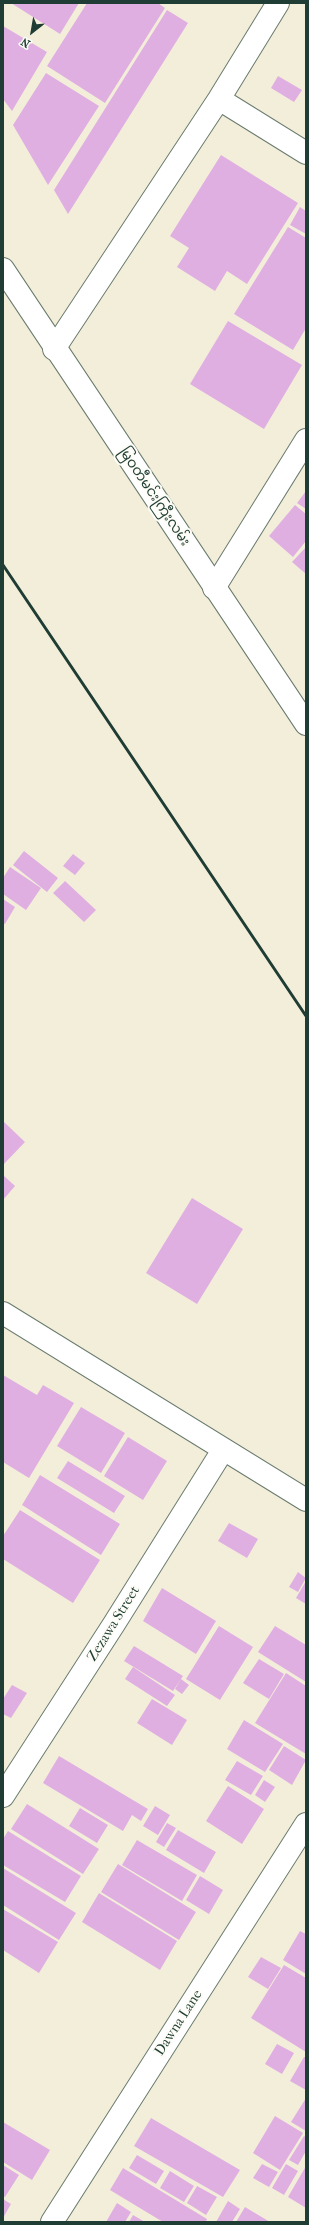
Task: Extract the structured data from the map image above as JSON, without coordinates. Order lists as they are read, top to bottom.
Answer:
{
  "streets": {
    "street": ["မြဝတီမင်းကြီးလမ်း", "Zezawa Street", "Dawna Lane"]
  },
  "north": "bottom left"
}
